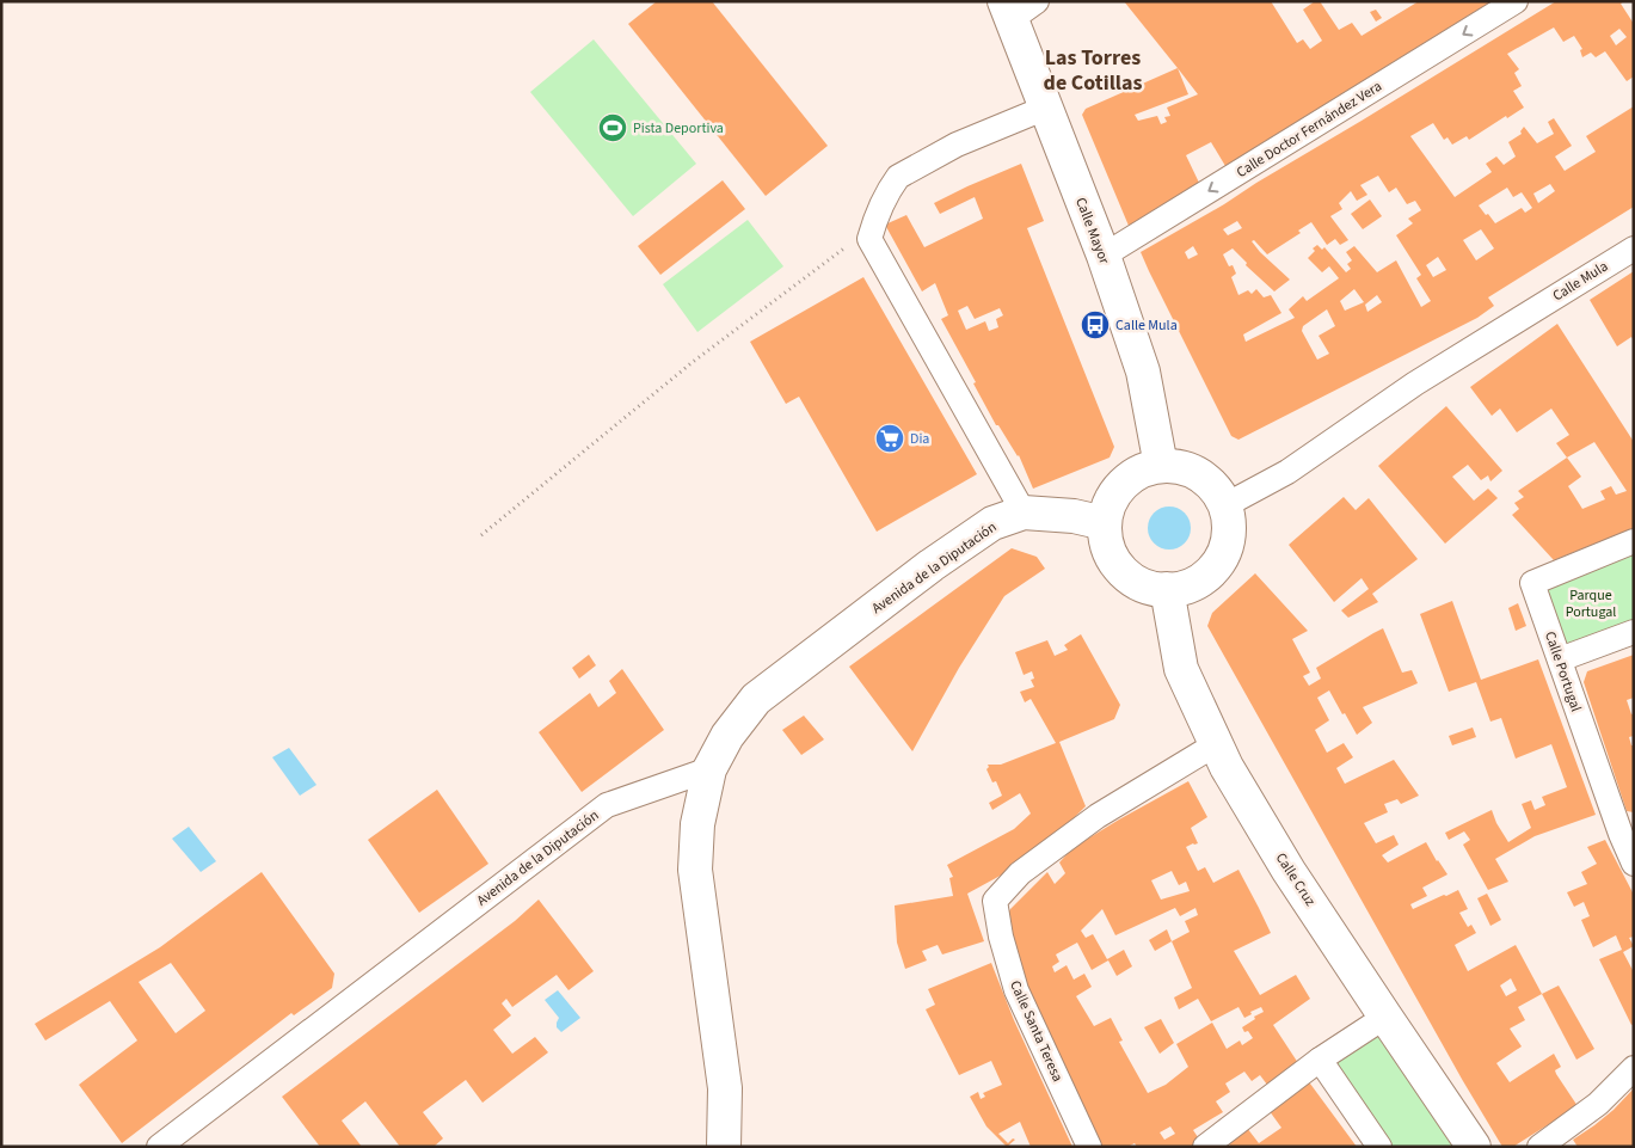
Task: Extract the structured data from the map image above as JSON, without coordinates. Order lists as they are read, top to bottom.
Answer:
{
  "streets": {
    "main road": ["Calle Mayor", "Avenida de la Diputación", "Calle Cruz"],
    "street": [
      "Calle Doctor Fernández Vera",
      "Calle Mula",
      "Calle Portugal",
      "Calle Santa Teresa"
    ]
  },
  "crossings": [
    ["Calle Doctor Fernández Vera", "Calle Mayor"],
    ["Calle Mayor", "Calle Mula"],
    ["Calle Mayor", "Avenida de la Diputación"],
    ["Calle Mayor", "Calle Cruz"],
    ["Calle Mula", "Avenida de la Diputación"],
    ["Calle Mula", "Calle Cruz"],
    ["Avenida de la Diputación", "Calle Cruz"],
    ["Calle Cruz", "Calle Santa Teresa"]
  ],
  "one_way": ["Calle Doctor Fernández Vera"],
  "districts": ["Las Torres de Cotillas"],
  "parks": ["Parque Portugal"],
  "places": {
    "sports": ["Pista Deportiva"],
    "bus stop": ["Calle Mula"],
    "supermarket": ["Dia"]
  }
}
